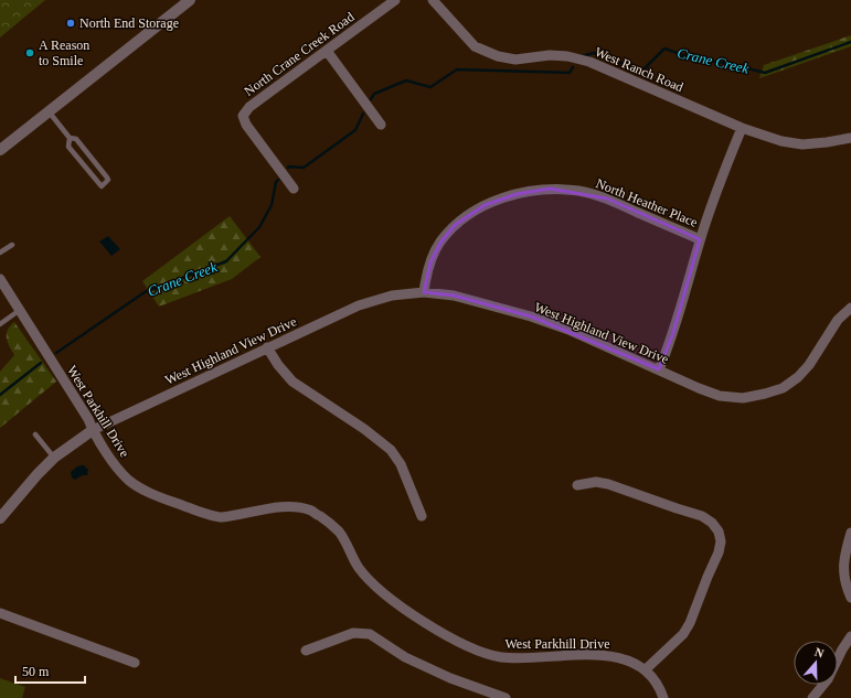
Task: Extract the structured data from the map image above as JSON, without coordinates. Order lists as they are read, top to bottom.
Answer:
{
  "streets": {
    "street": [
      "North Crane Creek Road",
      "West Ranch Road",
      "North Heather Place",
      "West Highland View Drive",
      "West Parkhill Drive"
    ]
  },
  "crossings": [
    ["North Heather Place", "West Highland View Drive"],
    ["West Highland View Drive", "West Parkhill Drive"]
  ],
  "water": ["Crane Creek"],
  "places": ["North End Storage", "A Reason to Smile"],
  "scale_bar": "50 m",
  "north": "top"
}
